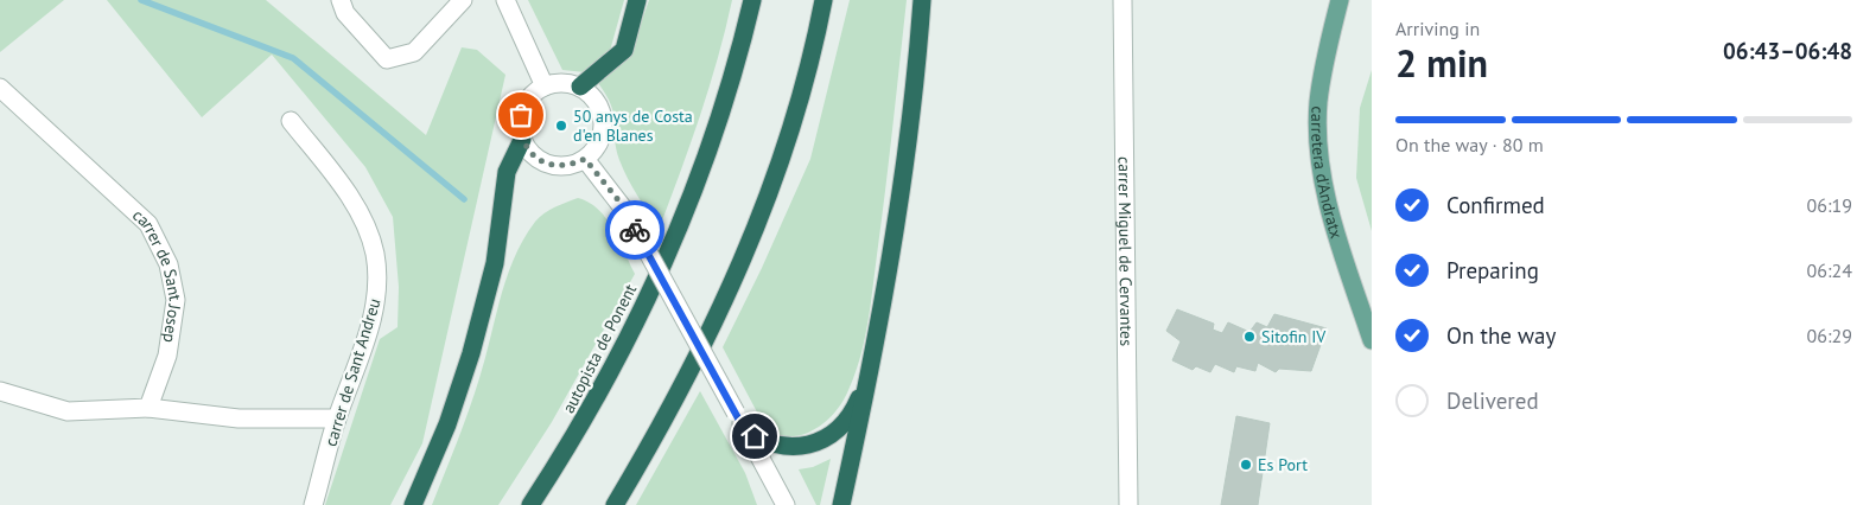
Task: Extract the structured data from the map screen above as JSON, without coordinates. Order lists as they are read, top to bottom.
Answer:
{
  "streets": {
    "highway": ["autopista de Ponent"],
    "main road": ["carretera d'Andratx"],
    "street": ["carrer Miguel de Cervantes", "carrer de Sant Josep", "carrer de Sant Andreu"]
  },
  "places": ["50 anys de Costa d'en Blanes", "Sitofin IV", "Es Port"],
  "page": {
    "heading": ["2 min", "Arriving in", "06:43–06:48"],
    "bar": "On the way · 80 m",
    "list": [
      ["Confirmed", "06:19"],
      ["Preparing", "06:24"],
      ["On the way", "06:29"],
      "Delivered"
    ]
  }
}
